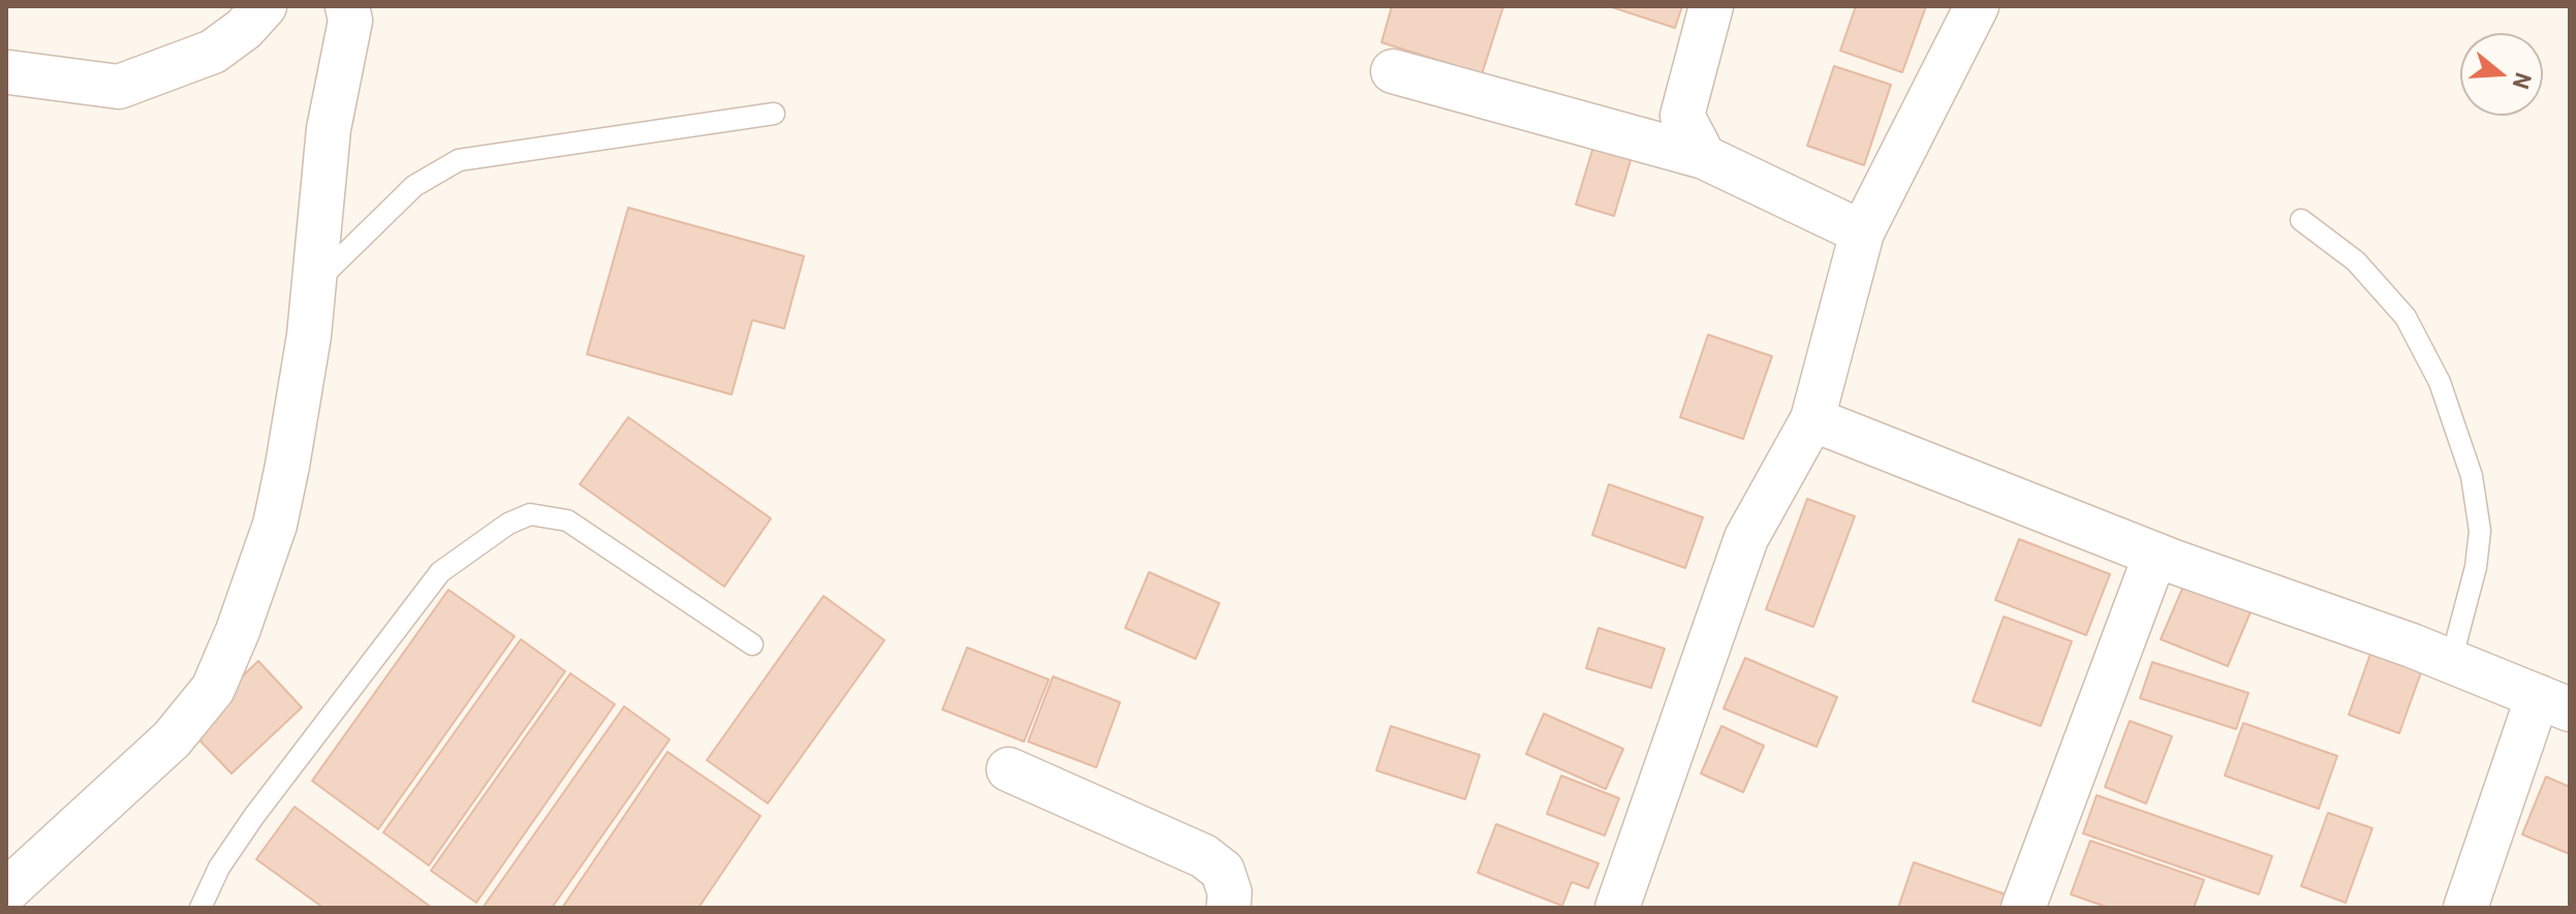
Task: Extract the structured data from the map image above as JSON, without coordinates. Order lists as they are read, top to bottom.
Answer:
{
  "north": "right"
}
